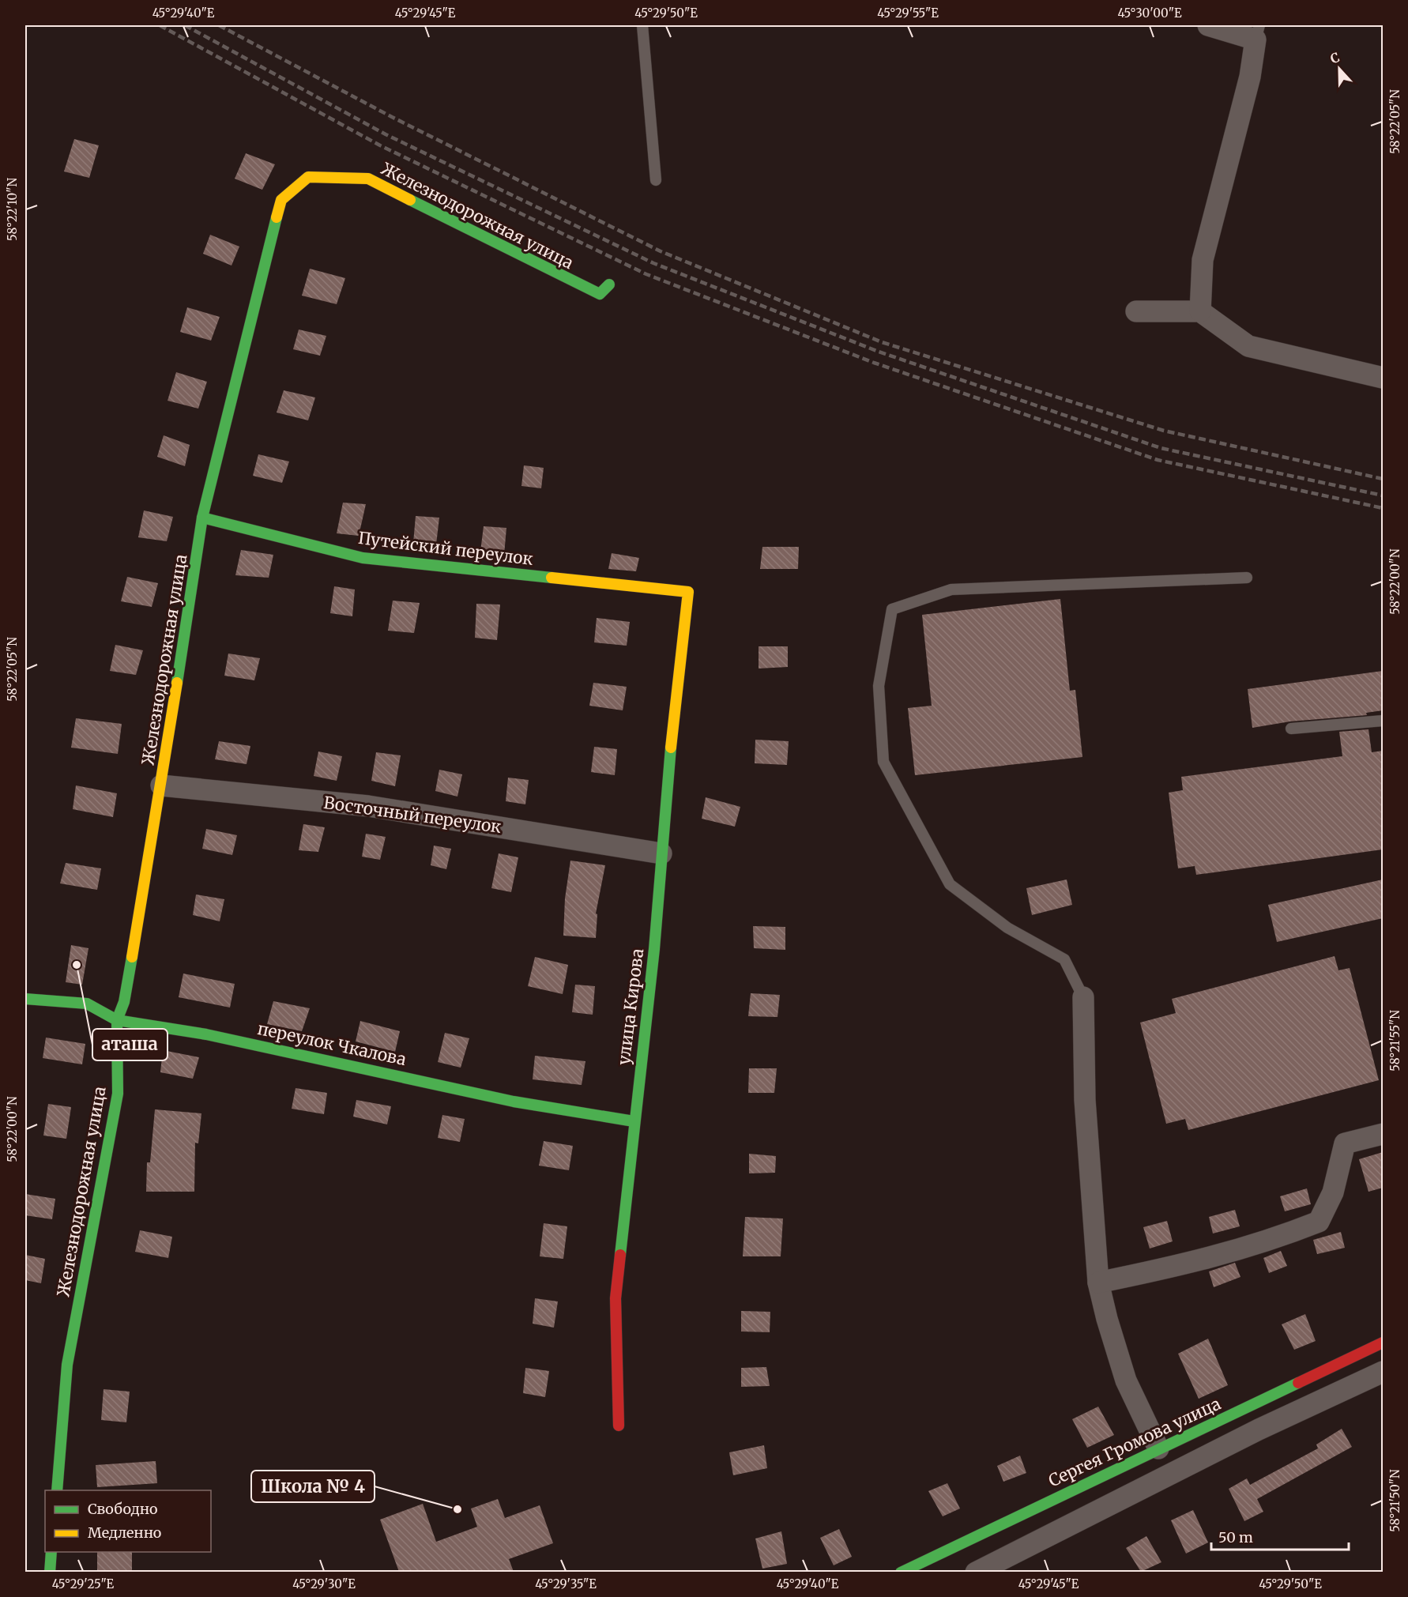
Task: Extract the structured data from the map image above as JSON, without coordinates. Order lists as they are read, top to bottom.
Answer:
{
  "streets": {
    "street": [
      "Железнодорожная улица",
      "Путейский переулок",
      "Восточный переулок",
      "улица Кирова",
      "переулок Чкалова",
      "Сергея Громова улица"
    ]
  },
  "crossings": [
    ["Железнодорожная улица", "Путейский переулок"],
    ["Железнодорожная улица", "Восточный переулок"],
    ["Железнодорожная улица", "переулок Чкалова"],
    ["Путейский переулок", "улица Кирова"],
    ["Восточный переулок", "улица Кирова"],
    ["улица Кирова", "переулок Чкалова"]
  ],
  "places": ["аташа", "Школа № 4"],
  "legend": ["Свободно", "Медленно"],
  "scale_bar": "50 m",
  "north": "top",
  "coordinates": [
    "45°29'40\"E",
    "45°29'45\"E",
    "45°29'50\"E",
    "45°29'55\"E",
    "45°30'00\"E",
    "58°22'05\"N",
    "58°22'10\"N",
    "58°22'00\"N",
    "58°21'55\"N",
    "58°21'50\"N",
    "45°29'25\"E",
    "45°29'30\"E",
    "45°29'35\"E"
  ]
}
